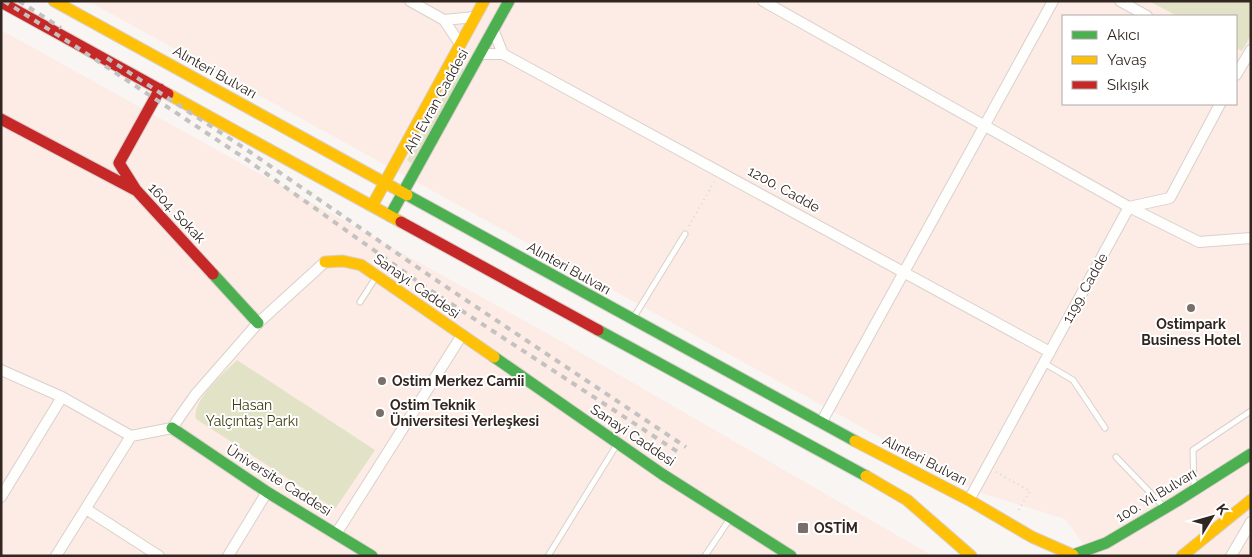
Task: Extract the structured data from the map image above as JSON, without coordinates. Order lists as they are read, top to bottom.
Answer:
{
  "streets": {
    "main road": [
      "Alınteri Bulvarı",
      "Ahi Evran Caddesi",
      "1200. Cadde",
      "1604. Sokak",
      "Sanayi. Caddesi",
      "Sanayi Caddesi",
      "Üniversite Caddesi",
      "100. Yıl Bulvarı"
    ],
    "street": ["1199. Cadde"]
  },
  "crossings": [
    ["Alınteri Bulvarı", "Ahi Evran Caddesi"],
    ["Alınteri Bulvarı", "1199. Cadde"],
    ["Alınteri Bulvarı", "100. Yıl Bulvarı"],
    ["Ahi Evran Caddesi", "1200. Cadde"],
    ["1200. Cadde", "1199. Cadde"],
    ["Sanayi. Caddesi", "Sanayi Caddesi"]
  ],
  "parks": ["Hasan Yalçıntaş Parkı"],
  "places": {
    "other": ["Ostimpark Business Hotel", "Ostim Merkez Camii", "Ostim Teknik Üniversitesi Yerleşkesi"],
    "transit": ["OSTİM"]
  },
  "legend": ["Akıcı", "Yavaş", "Sıkışık"],
  "north": "top right"
}
